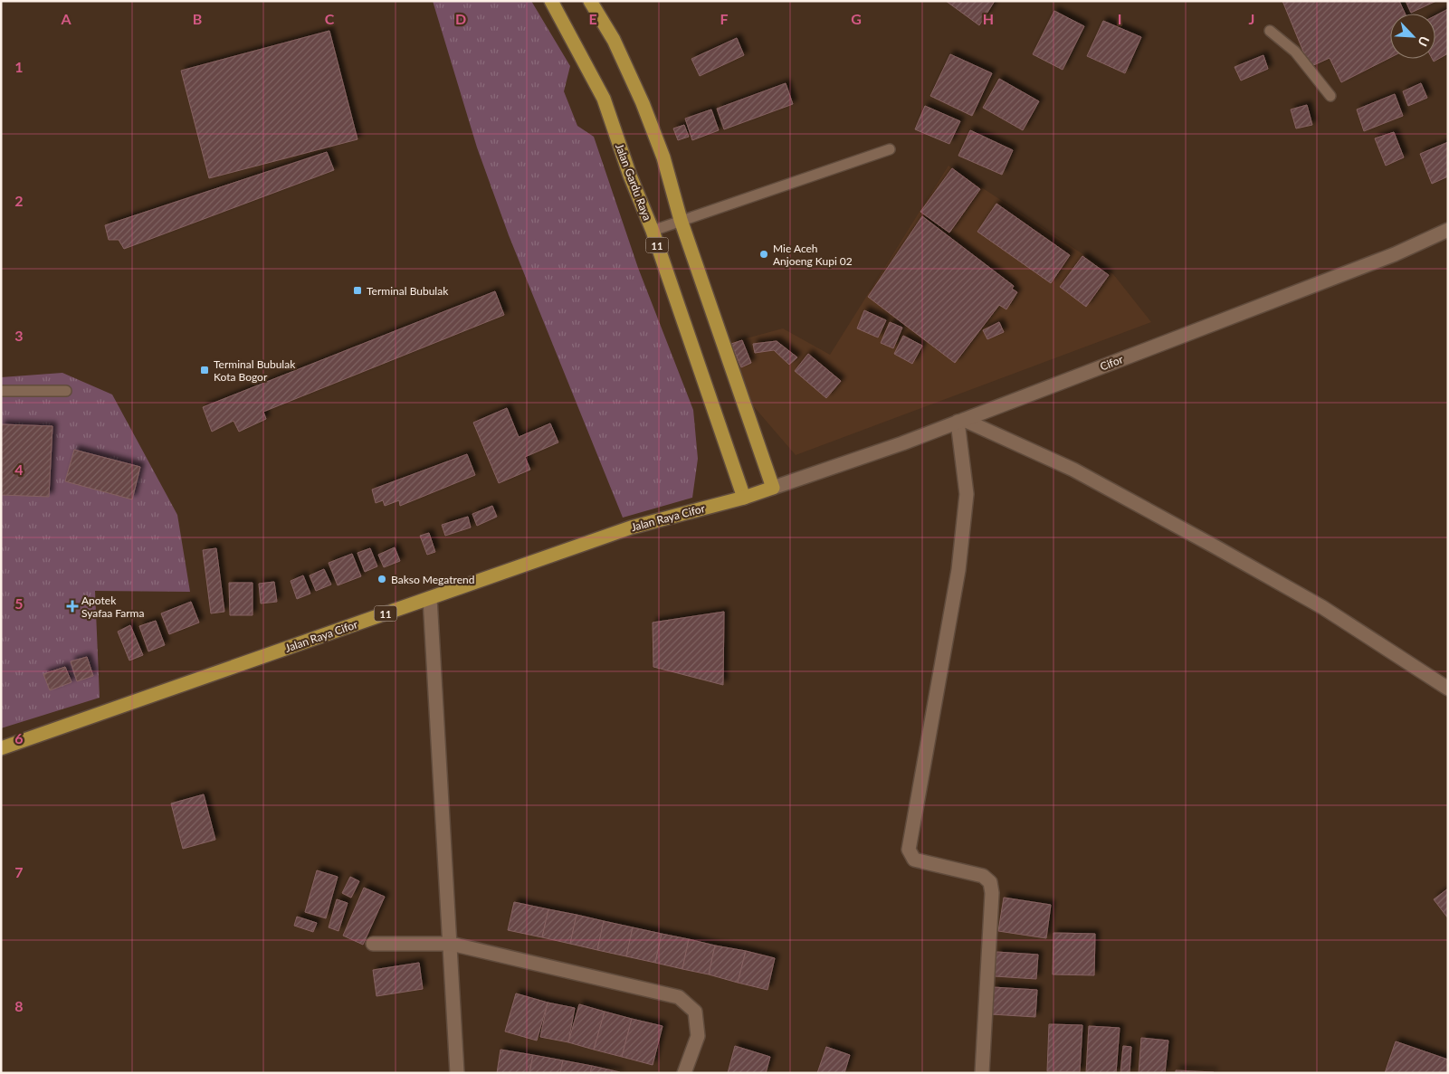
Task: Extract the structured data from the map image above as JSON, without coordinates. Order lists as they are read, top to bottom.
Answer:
{
  "streets": {
    "highway": ["Jalan Gardu Raya", "11", "Jalan Raya Cifor"],
    "street": ["Cifor"]
  },
  "crossings": [
    ["Jalan Gardu Raya", "Jalan Raya Cifor"],
    ["Cifor", "Jalan Raya Cifor"]
  ],
  "places": {
    "other": ["Mie Aceh Anjoeng Kupi 02", "Bakso Megatrend"],
    "transit": ["Terminal Bubulak", "Terminal Bubulak Kota Bogor"],
    "health": ["Apotek Syafaa Farma"]
  },
  "north": "bottom right",
  "grid": {
    "columns": [
      "A",
      "B",
      "C",
      "D",
      "E",
      "F",
      "G",
      "H",
      "I",
      "J"
    ],
    "rows": [
      "1",
      "2",
      "3",
      "4",
      "5",
      "6",
      "7",
      "8"
    ]
  }
}
